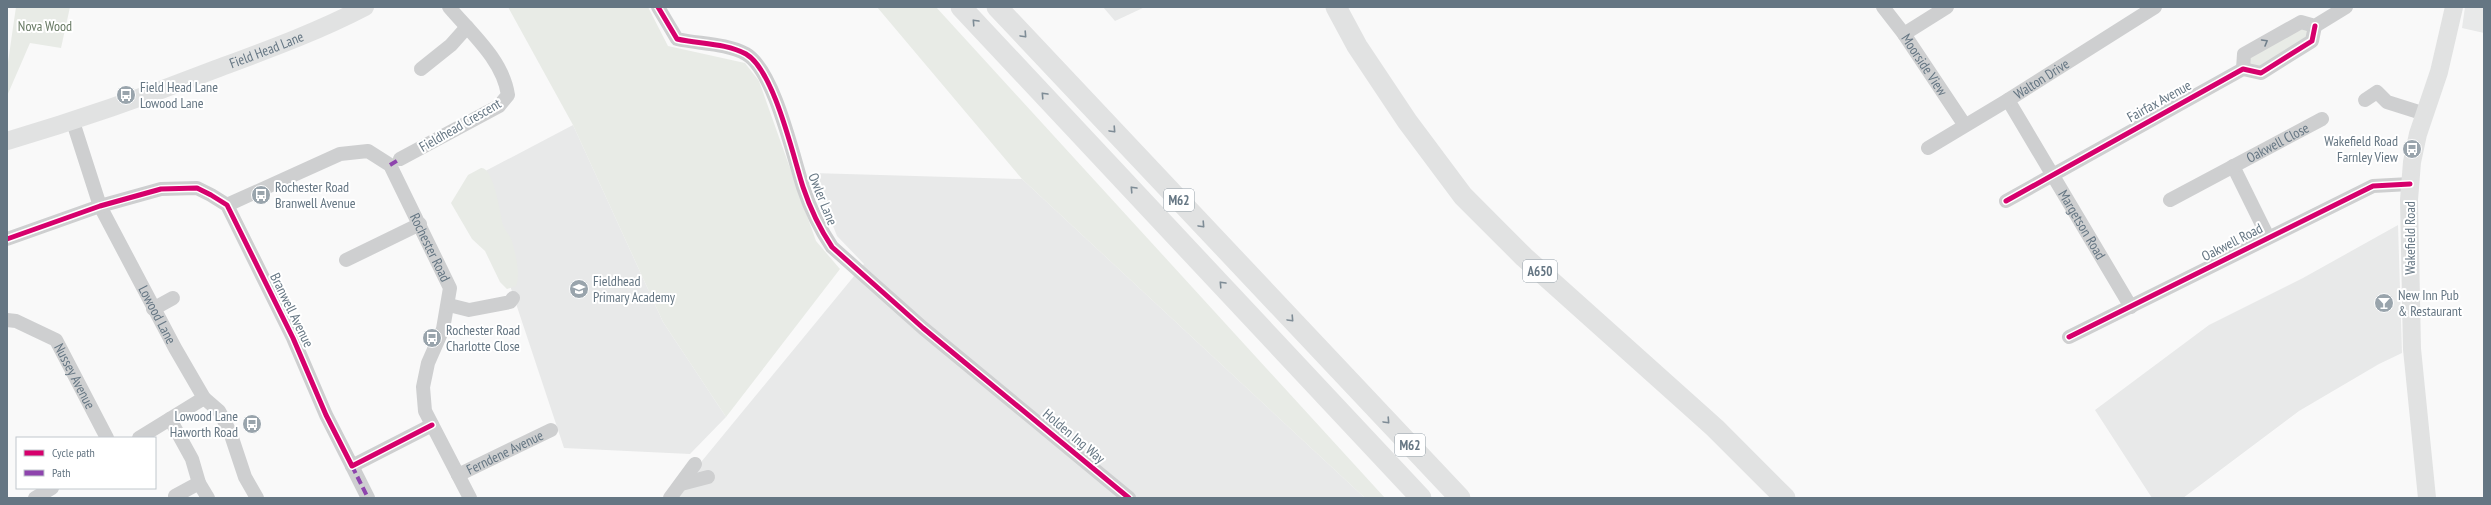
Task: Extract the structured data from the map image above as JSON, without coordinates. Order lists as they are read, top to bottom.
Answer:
{
  "streets": {
    "highway": ["M62", "A650"],
    "main road": ["Field Head Lane", "Wakefield Road"],
    "street": [
      "Moorside View",
      "Walton Drive",
      "Fairfax Avenue",
      "Fieldhead Crescent",
      "Oakwell Close",
      "Owler Lane",
      "Margetson Road",
      "Oakwell Road",
      "Rochester Road",
      "Branwell Avenue",
      "Lowood Lane",
      "Nussey Avenue",
      "Holden Ing Way",
      "Ferndene Avenue"
    ]
  },
  "crossings": [
    ["Field Head Lane", "Lowood Lane"],
    ["Moorside View", "Walton Drive"],
    ["Walton Drive", "Margetson Road"],
    ["Fairfax Avenue", "Margetson Road"],
    ["Oakwell Close", "Oakwell Road"],
    ["Owler Lane", "Holden Ing Way"],
    ["Margetson Road", "Oakwell Road"],
    ["Wakefield Road", "Oakwell Road"],
    ["Rochester Road", "Branwell Avenue"],
    ["Rochester Road", "Ferndene Avenue"]
  ],
  "parks": ["Nova Wood"],
  "places": {
    "bus stop": [
      "Field Head Lane Lowood Lane",
      "Wakefield Road Farnley View",
      "Rochester Road Branwell Avenue",
      "Rochester Road Charlotte Close",
      "Lowood Lane Haworth Road"
    ],
    "school or university": ["Fieldhead Primary Academy"],
    "bar": ["New Inn Pub & Restaurant"]
  },
  "legend": ["Cycle path", "Path"]
}
